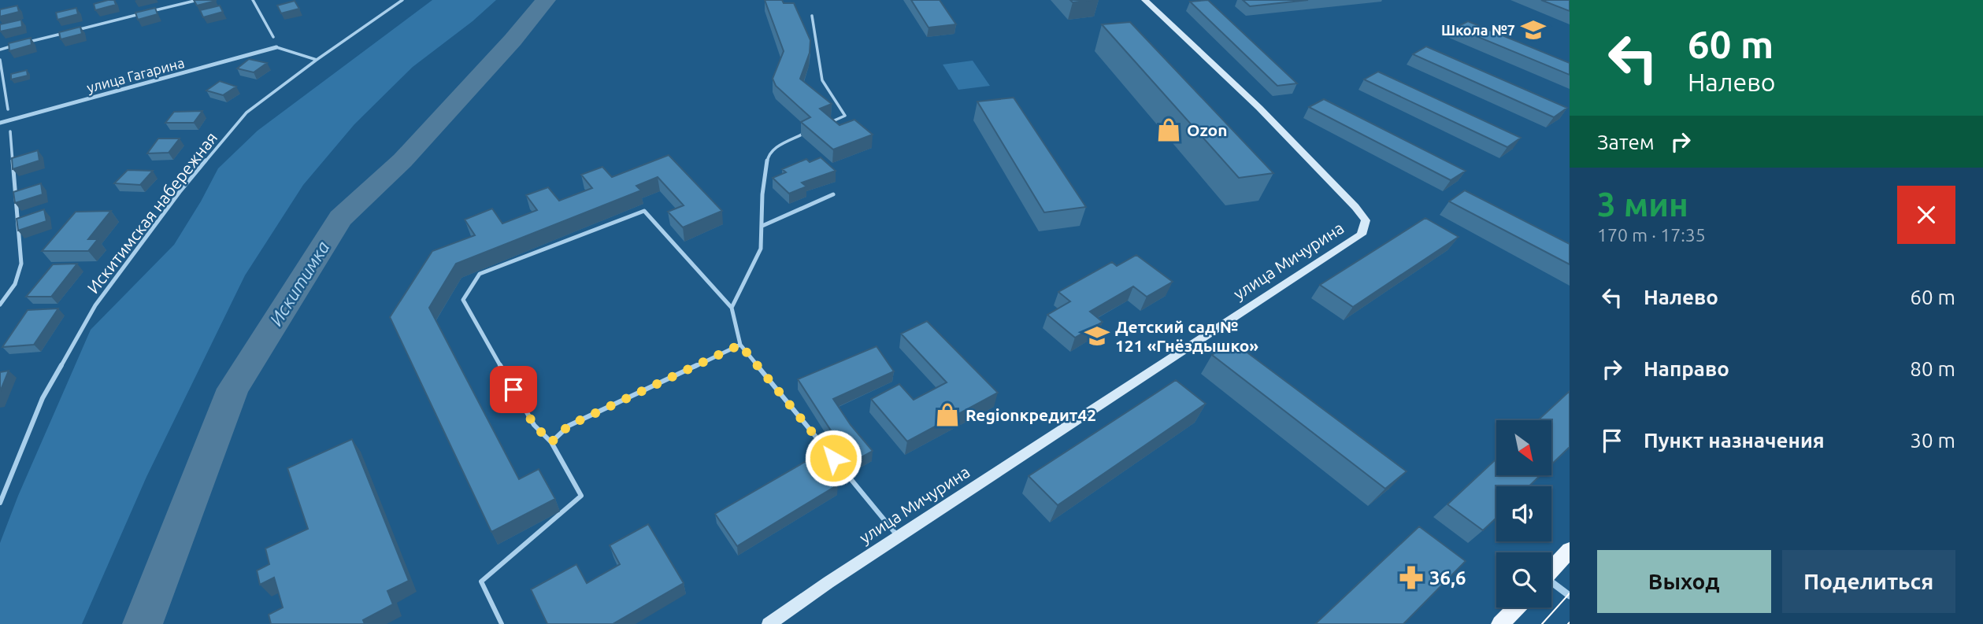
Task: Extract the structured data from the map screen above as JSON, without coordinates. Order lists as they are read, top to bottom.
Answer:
{
  "streets": {
    "street": ["улица Гагарина", "улица Мичурина"],
    "lane": ["Искитимская набережная"]
  },
  "water": ["Искитимка"],
  "places": {
    "school or university": ["Школа №7", "Детский сад № 121 «Гнёздышко»"],
    "shop": ["Ozon", "Regionкредит42"],
    "pharmacy": ["36,6"]
  },
  "north": "bottom right",
  "page": {
    "turn": ["60 m", "Налево"],
    "then": "Затем",
    "heading": ["3 мин", "170 m · 17:35"],
    "list": [
      {
        "name": "Налево",
        "value": "60 m"
      },
      {
        "name": "Направо",
        "value": "80 m"
      },
      {
        "name": "Пункт назначения",
        "value": "30 m"
      }
    ],
    "buttons": ["Выход", "Поделиться"]
  }
}
